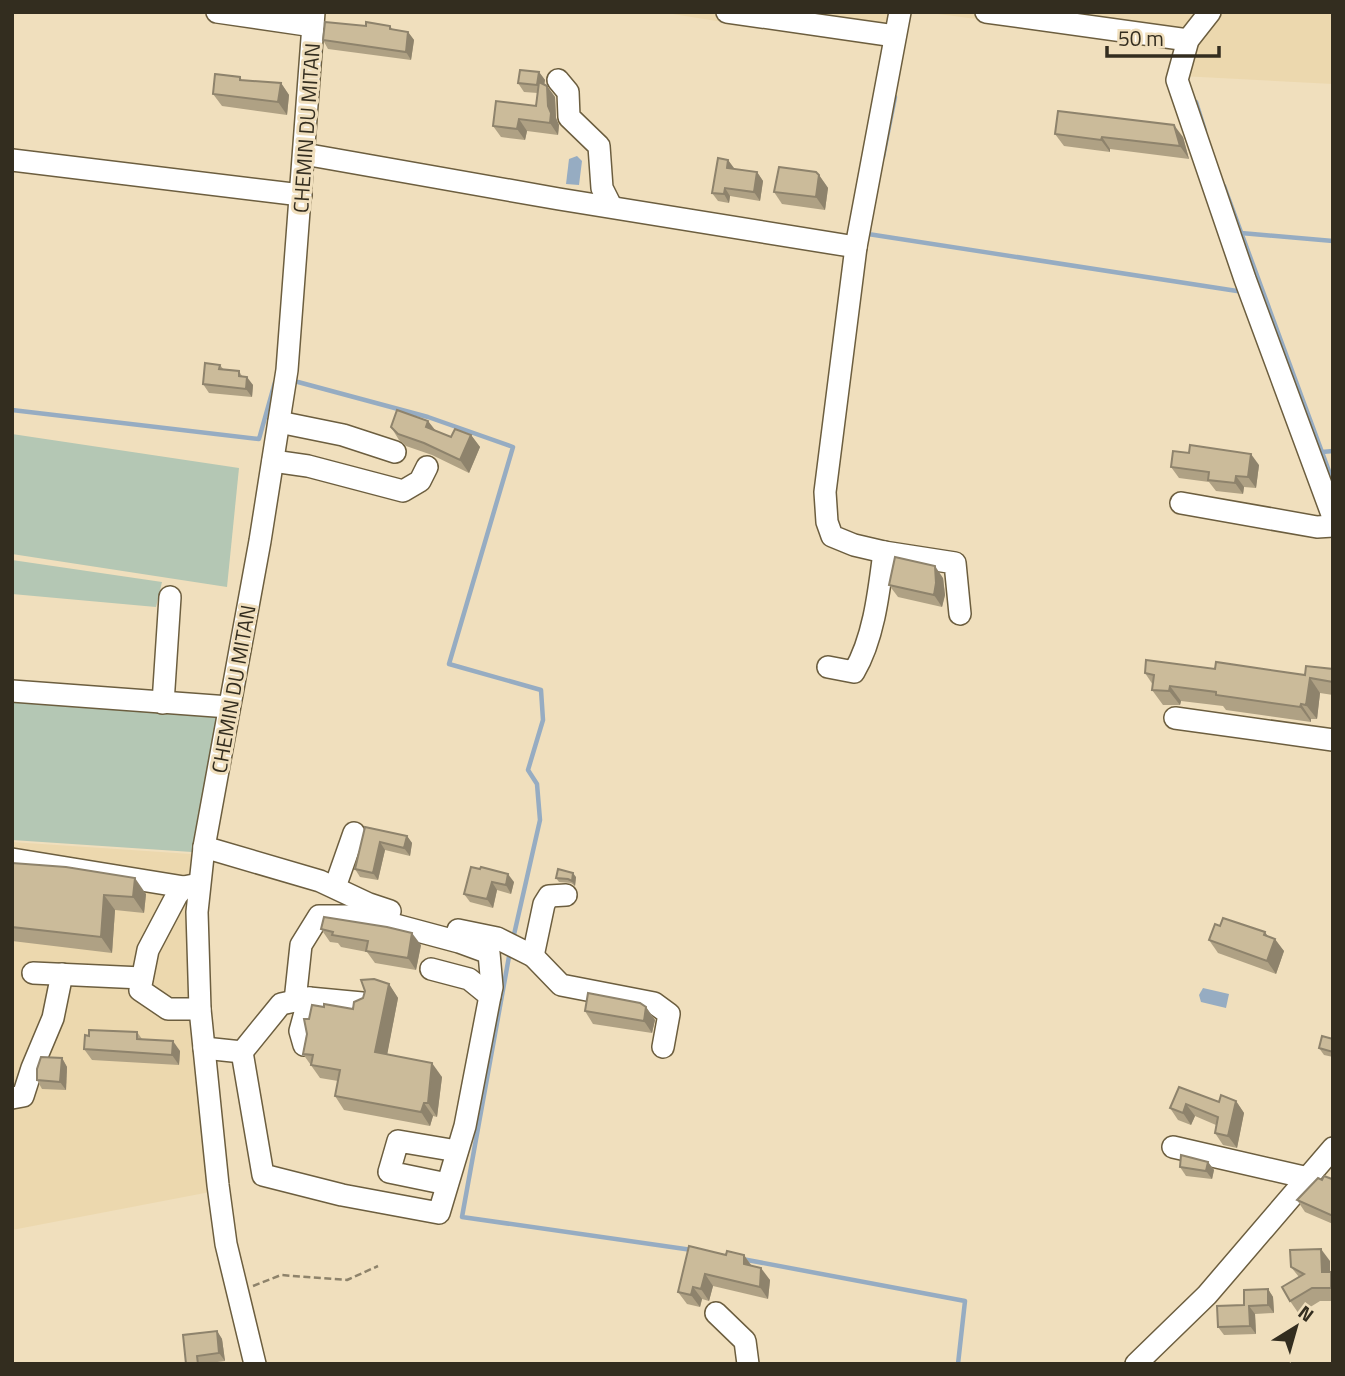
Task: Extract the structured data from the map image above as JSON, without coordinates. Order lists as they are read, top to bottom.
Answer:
{
  "streets": {
    "street": ["CHEMIN DU MITAN"]
  },
  "scale_bar": "50 m",
  "north": "top right"
}
